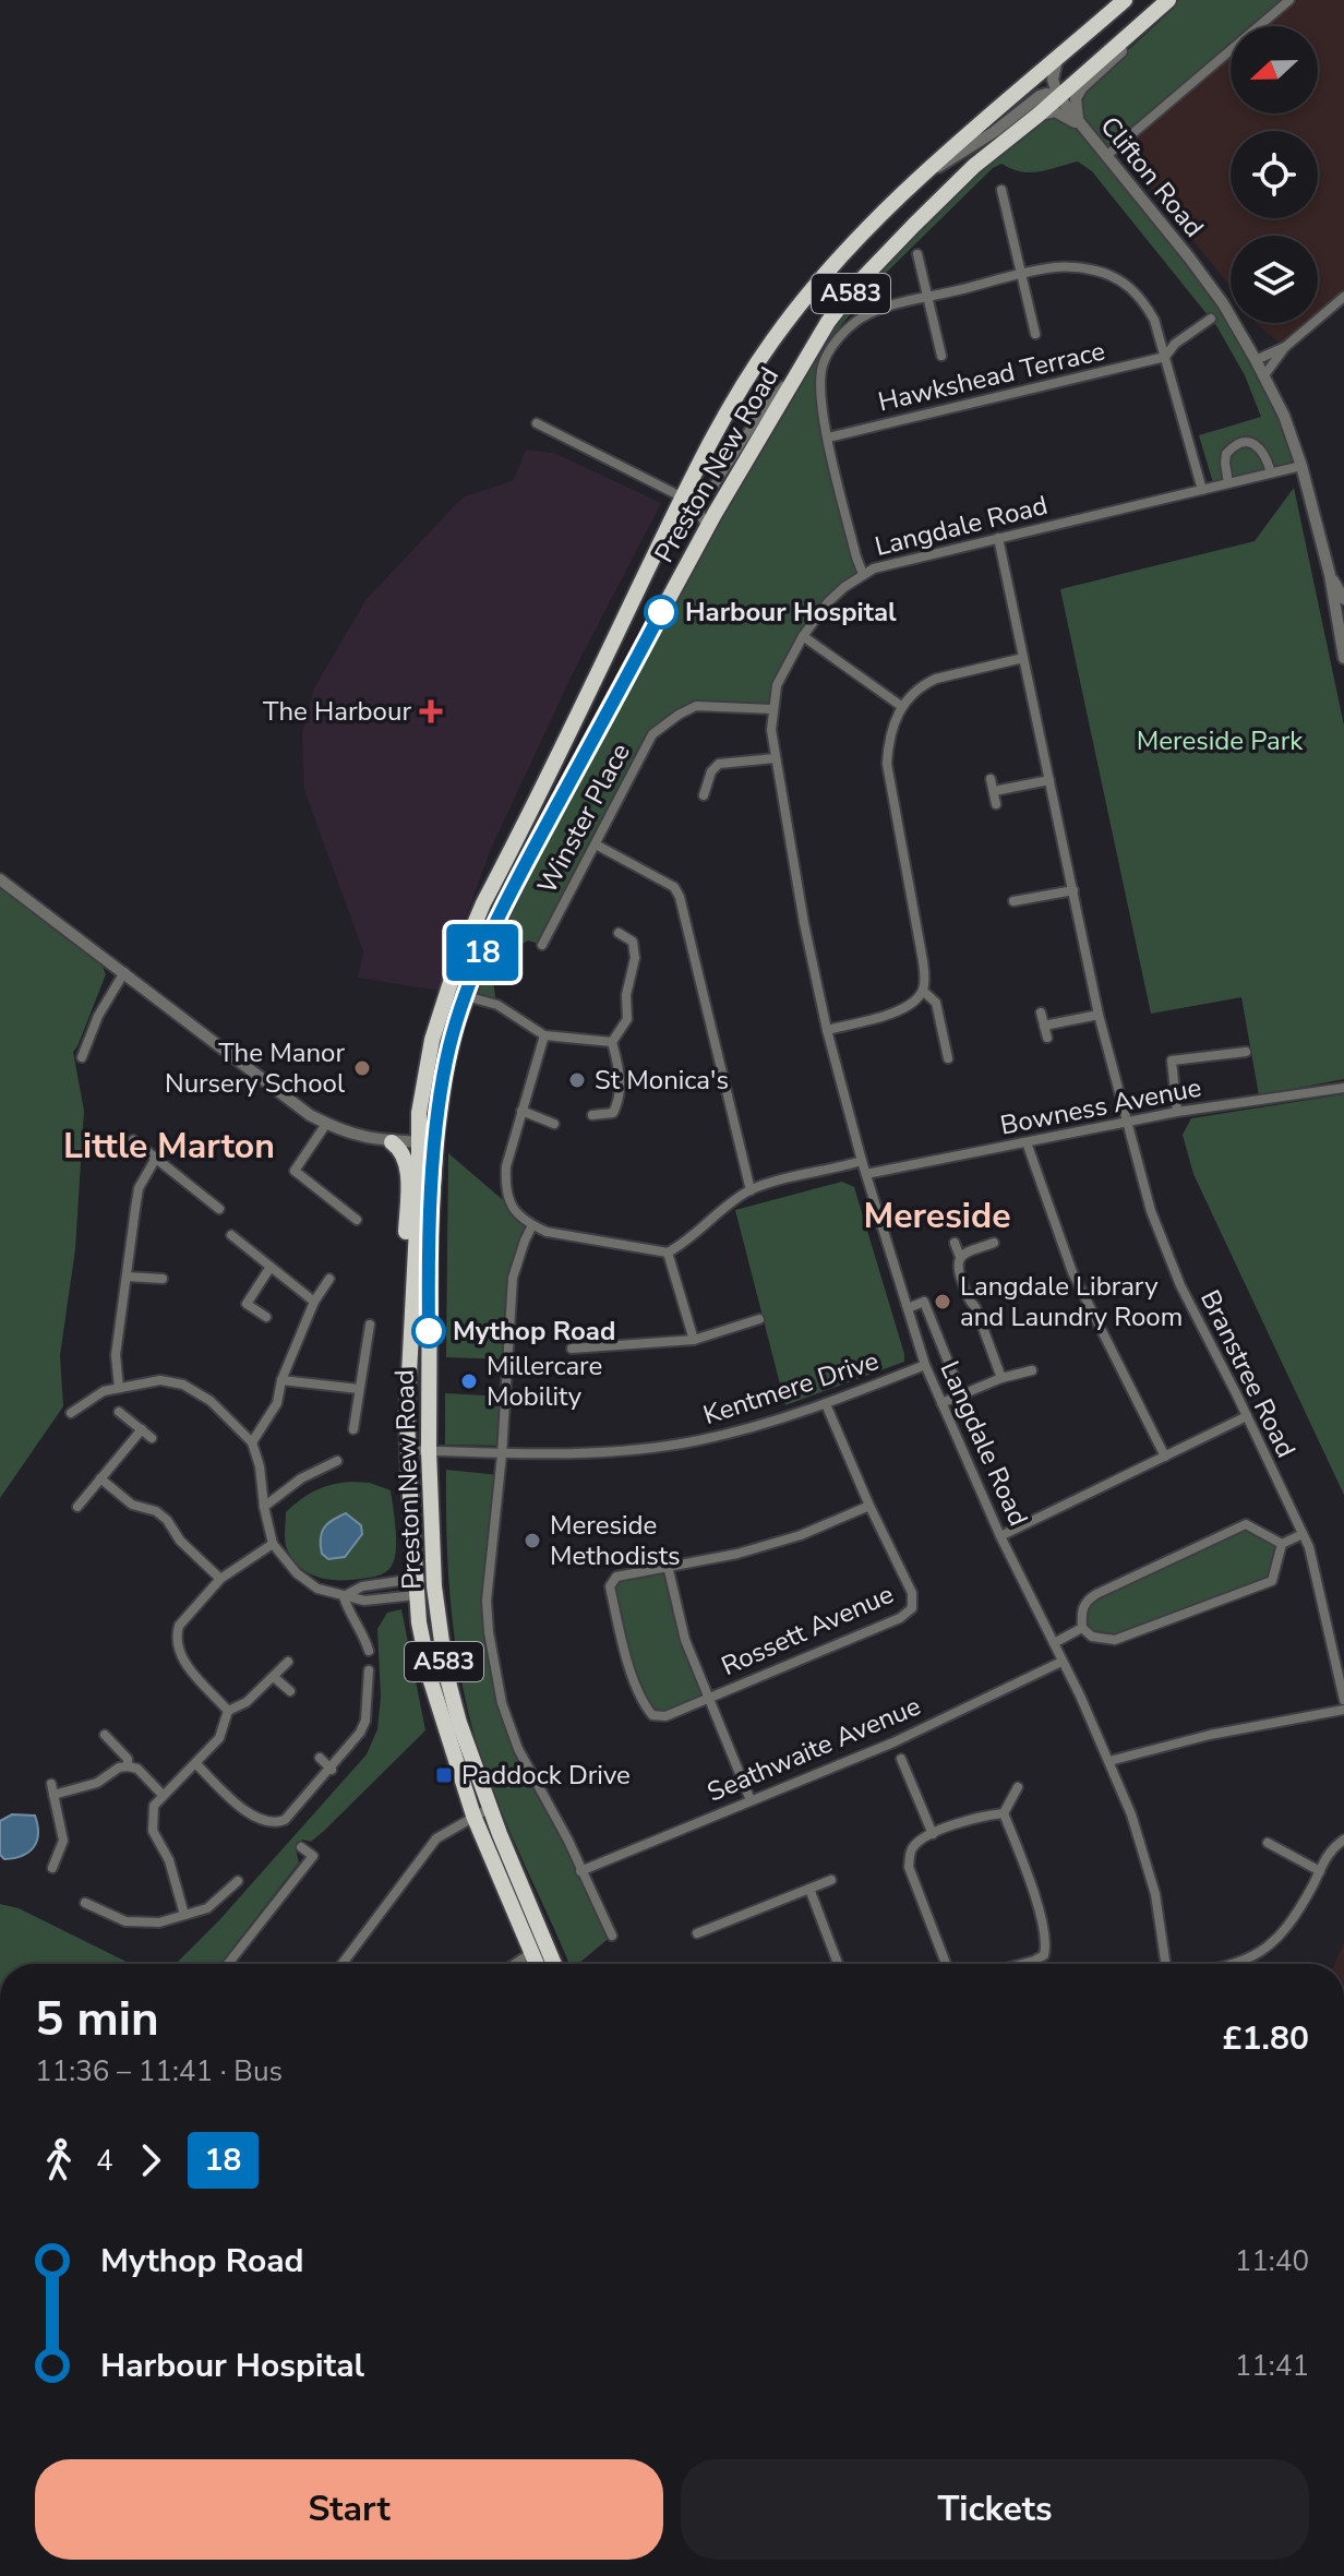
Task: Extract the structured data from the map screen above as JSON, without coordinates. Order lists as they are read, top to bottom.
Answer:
{
  "streets": {
    "highway": ["A583", "Preston New Road"],
    "street": [
      "Clifton Road",
      "Hawkshead Terrace",
      "Langdale Road",
      "Winster Place",
      "Bowness Avenue",
      "Branstree Road",
      "Kentmere Drive",
      "Rossett Avenue",
      "Seathwaite Avenue"
    ]
  },
  "crossings": [
    ["Clifton Road", "A583"],
    ["Clifton Road", "Preston New Road"],
    ["Clifton Road", "Langdale Road"],
    ["A583", "Preston New Road"],
    ["Preston New Road", "Kentmere Drive"],
    ["Langdale Road", "Winster Place"],
    ["Langdale Road", "Bowness Avenue"],
    ["Langdale Road", "Branstree Road"],
    ["Langdale Road", "Kentmere Drive"],
    ["Langdale Road", "Seathwaite Avenue"],
    ["Bowness Avenue", "Branstree Road"],
    ["Kentmere Drive", "Rossett Avenue"]
  ],
  "districts": ["Little Marton", "Mereside"],
  "parks": ["Mereside Park"],
  "places": {
    "other": [
      "Harbour Hospital",
      "The Manor Nursery School",
      "St Monica's",
      "Langdale Library and Laundry Room",
      "Mythop Road",
      "Millercare Mobility",
      "Mereside Methodists"
    ],
    "health": ["The Harbour"],
    "transit": ["Paddock Drive"]
  },
  "lines": ["bus line 18"],
  "north": "left",
  "page": {
    "on_map": "18",
    "heading": ["5 min", "11:36 – 11:41 · Bus", "£1.80"],
    "legs": ["4", "18"],
    "list": [
      {
        "name": "Mythop Road",
        "value": "11:40"
      },
      {
        "name": "Harbour Hospital",
        "value": "11:41"
      }
    ],
    "buttons": ["Start", "Tickets"]
  }
}
